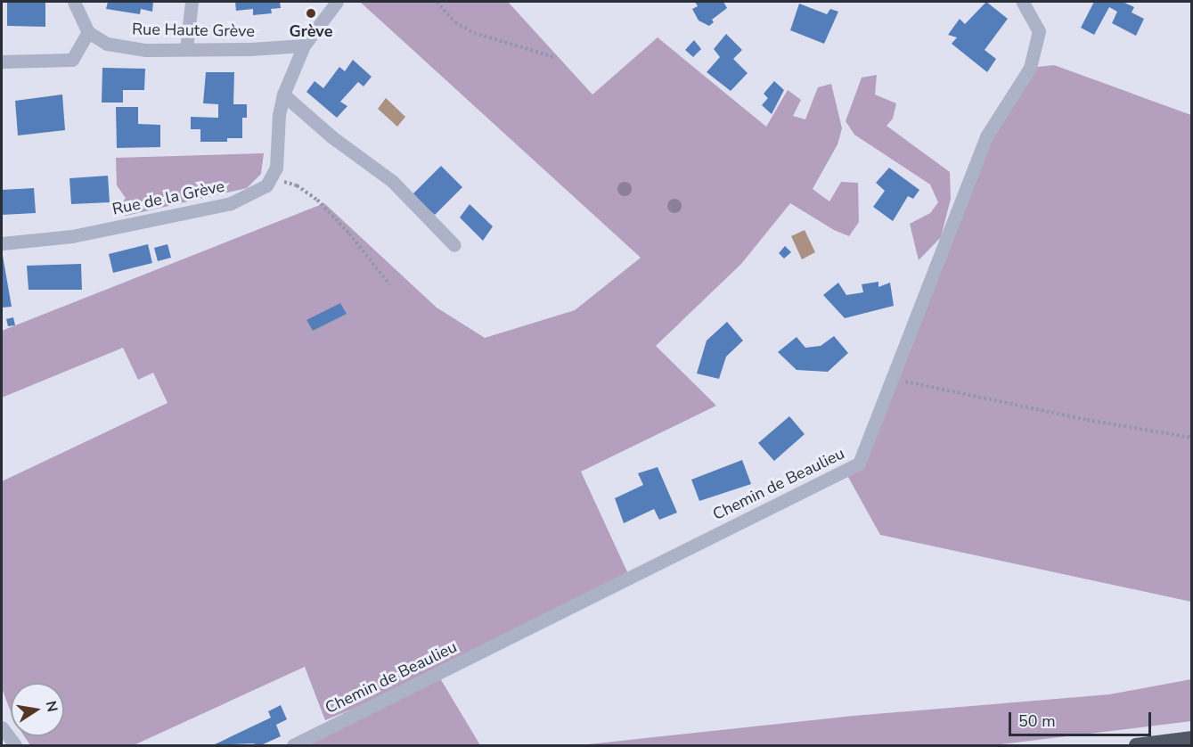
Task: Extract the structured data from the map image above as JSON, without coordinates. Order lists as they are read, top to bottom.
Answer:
{
  "streets": {
    "street": ["Rue Haute Grève", "Rue de la Grève", "Chemin de Beaulieu"]
  },
  "places": ["Grève"],
  "scale_bar": "50 m",
  "north": "right"
}
